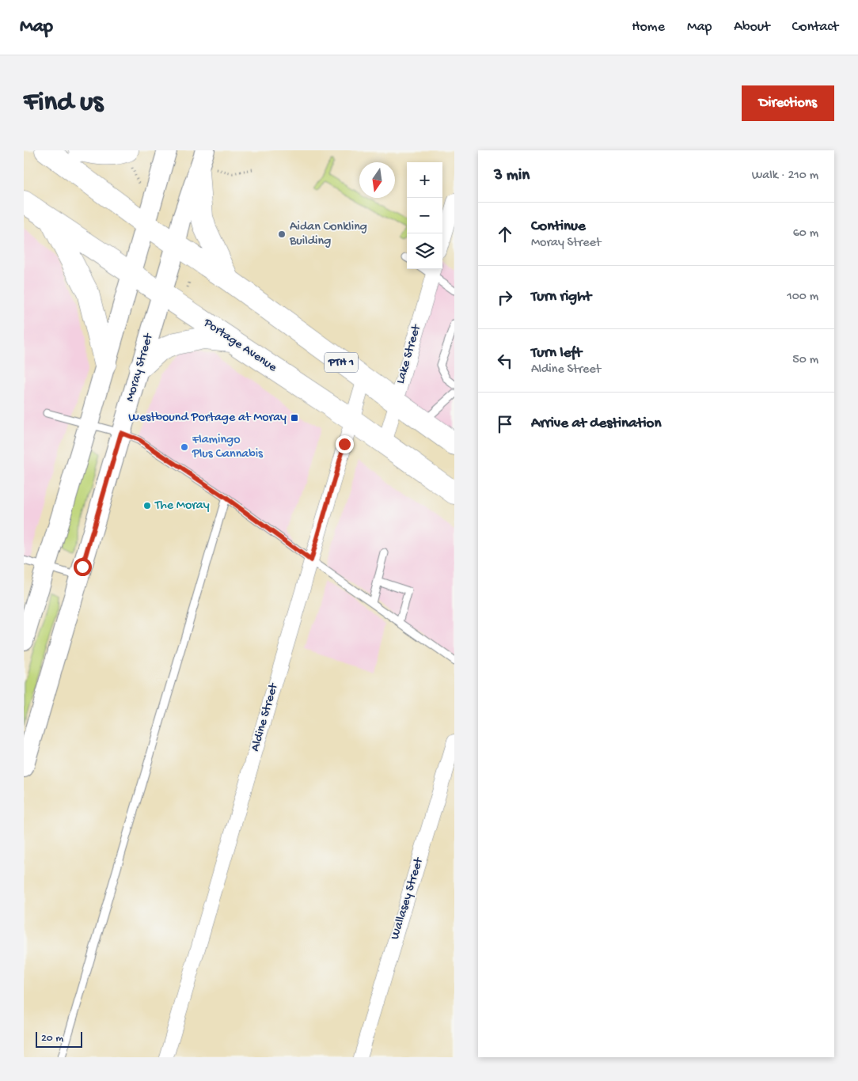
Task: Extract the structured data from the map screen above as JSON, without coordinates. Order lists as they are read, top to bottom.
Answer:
{
  "streets": {
    "highway": ["Portage Avenue", "PTH 1"],
    "main road": ["Moray Street"],
    "street": ["Lake Street", "Aldine Street", "Wallasey Street"]
  },
  "crossings": [
    ["Portage Avenue", "Lake Street"],
    ["Portage Avenue", "Moray Street"],
    ["Portage Avenue", "Aldine Street"],
    ["Lake Street", "PTH 1"],
    ["PTH 1", "Moray Street"],
    ["PTH 1", "Aldine Street"]
  ],
  "places": {
    "other": ["Aidan Conkling Building", "Flamingo Plus Cannabis", "The Moray"],
    "transit": ["Westbound Portage at Moray"]
  },
  "scale_bar": "20 m",
  "north": "bottom",
  "page": {
    "header": "Map",
    "nav": [
      "Home",
      "Map",
      "About",
      "Contact"
    ],
    "buttons": "Directions",
    "title": "Find us",
    "heading": ["3 min", "Walk · 210 m"],
    "map_buttons": ["+", "−"],
    "list": [
      ["Continue", "Moray Street", "60 m"],
      ["Turn right", "100 m"],
      ["Turn left", "Aldine Street", "50 m"],
      "Arrive at destination"
    ],
    "scale": "20 m"
  }
}
